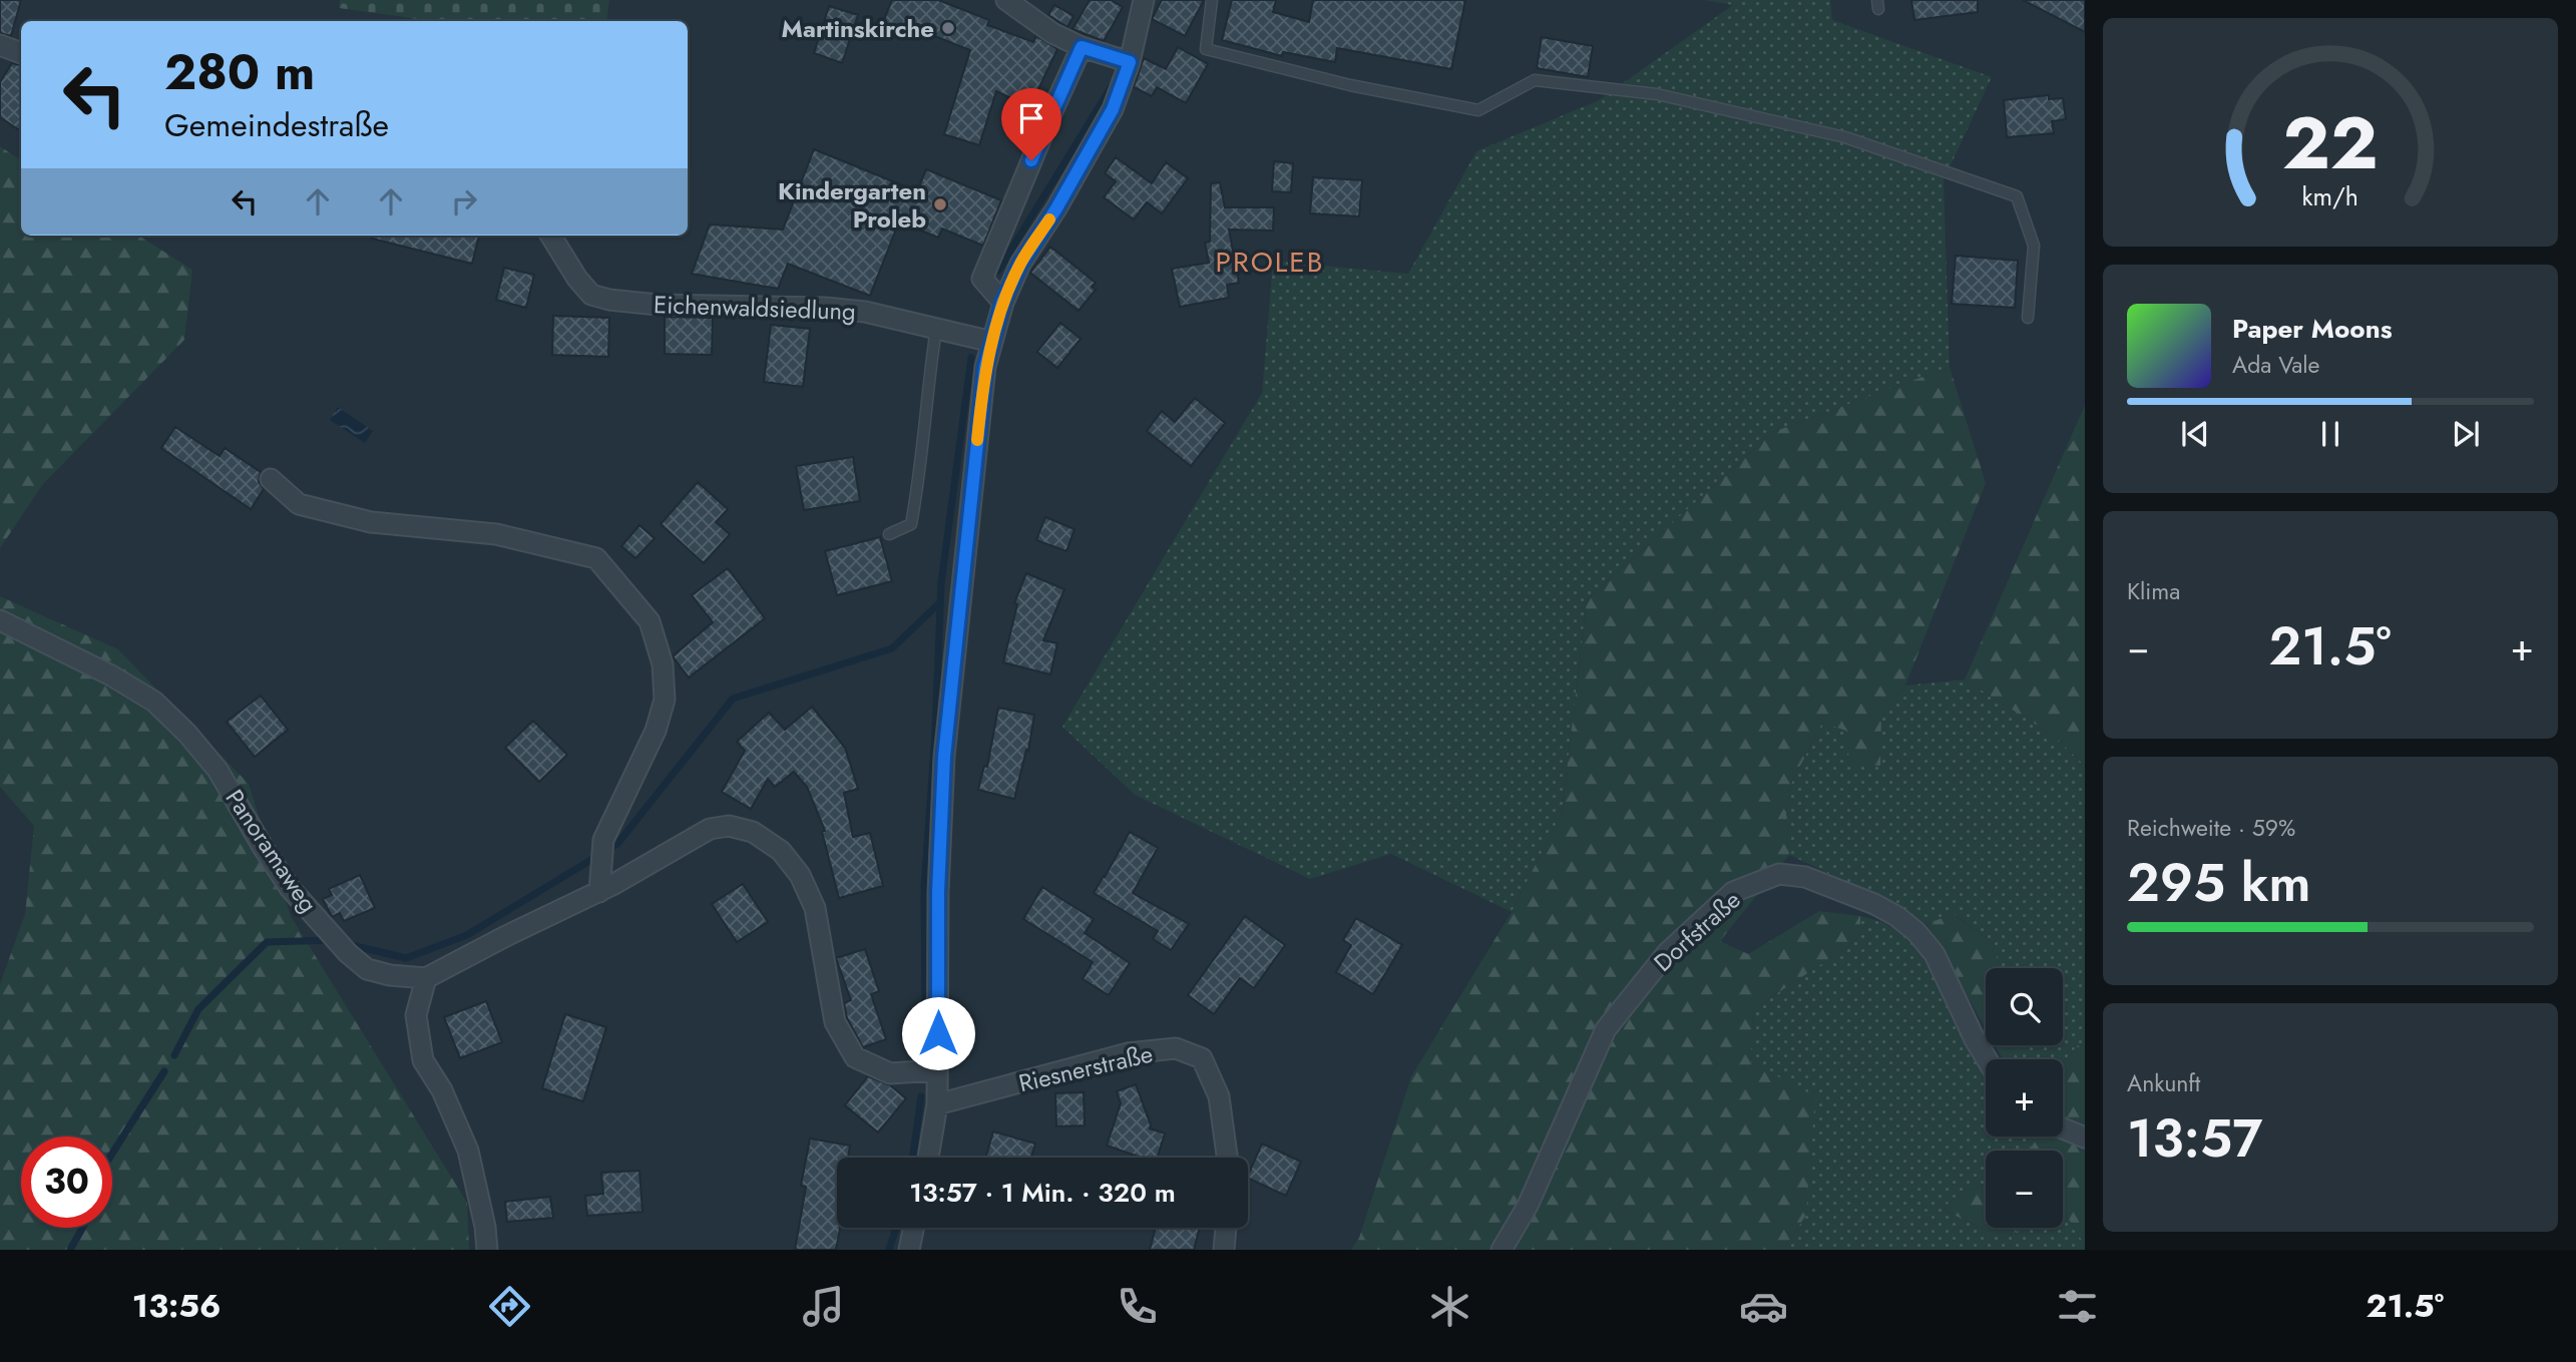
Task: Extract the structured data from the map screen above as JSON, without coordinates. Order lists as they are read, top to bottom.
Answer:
{
  "streets": {
    "street": [
      "Eichenwaldsiedlung",
      "Panoramaweg",
      "Dorfstraße",
      "Riesnerstraße"
    ]
  },
  "districts": ["PROLEB"],
  "places": ["Martinskirche", "Kindergarten Proleb"],
  "page": {
    "turn": ["280 m", "Gemeindestraße"],
    "song": ["Paper Moons", "Ada Vale"],
    "tile": [
      "Klima",
      ["Reichweite · 59%", "295 km"],
      ["Ankunft", "13:57"]
    ],
    "heat": ["−", "21.5°", "+"],
    "map_buttons": ["+", "−"],
    "limit": "30",
    "trip": "13:57 · 1 Min. · 320 m",
    "tabs": ["13:56", "21.5°"],
    "gauge": ["22", "km/h"]
  }
}
